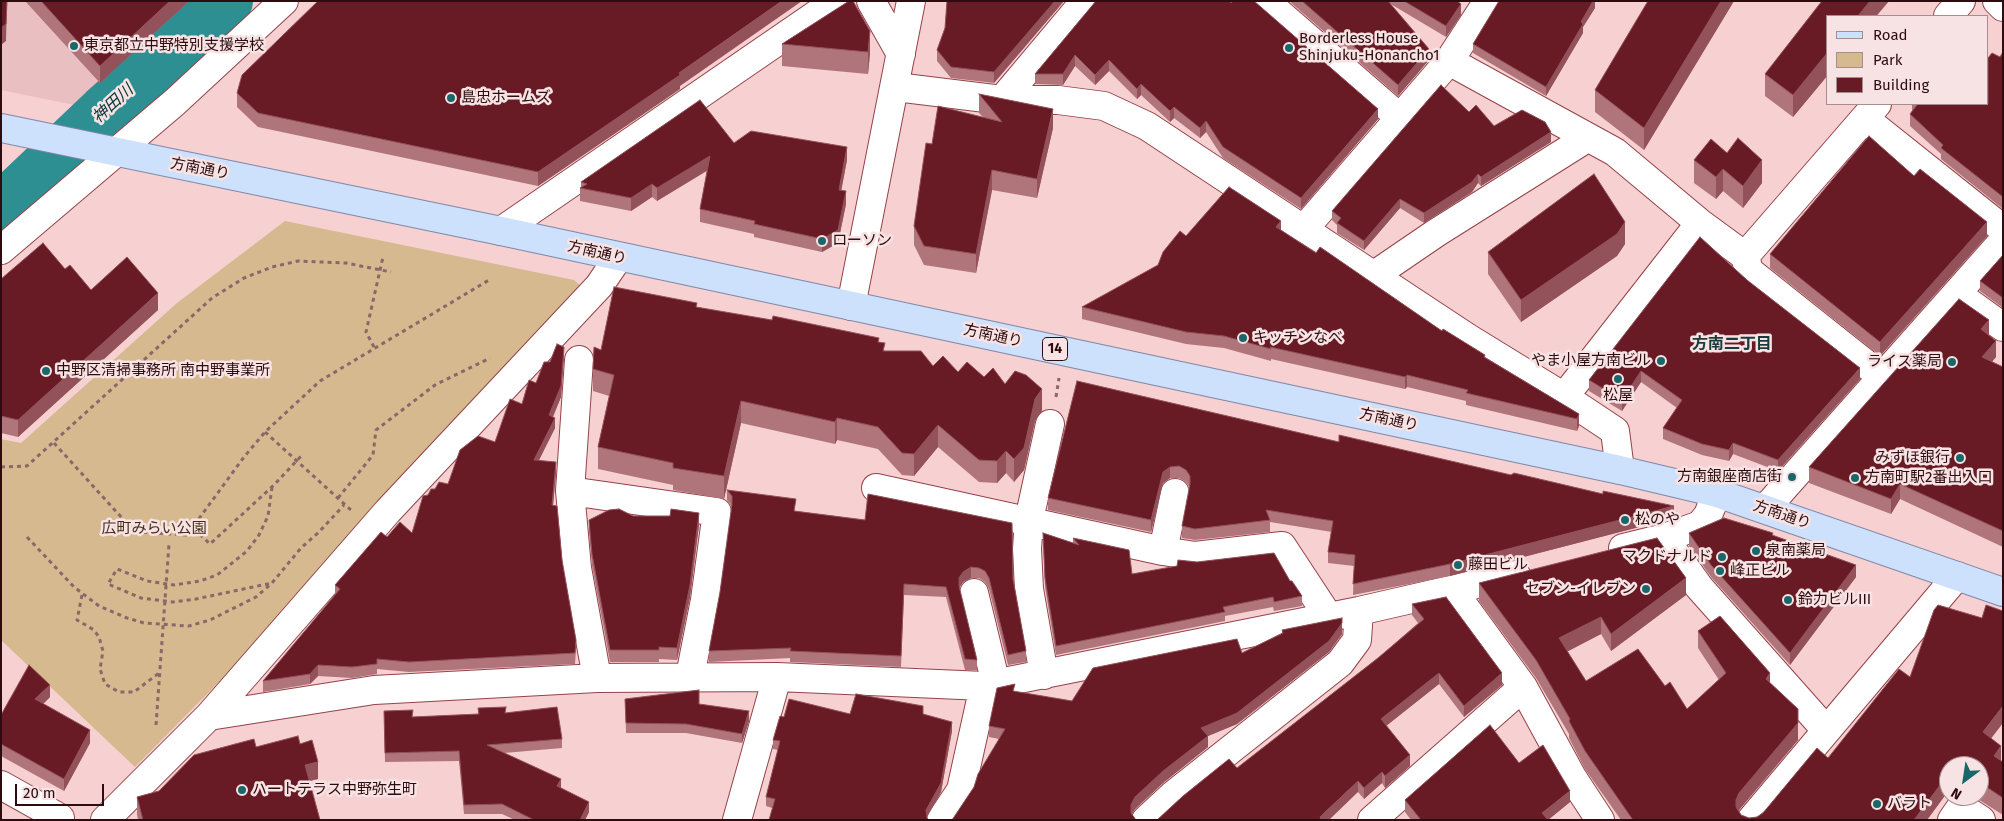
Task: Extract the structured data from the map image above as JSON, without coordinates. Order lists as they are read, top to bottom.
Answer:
{
  "streets": {
    "main road": ["方南通り", "14"]
  },
  "districts": ["方南二丁目"],
  "water": ["神田川"],
  "parks": ["広町みらい公園"],
  "places": [
    "東京都立中野特別支援学校",
    "Borderless House Shinjuku-Honancho1",
    "島忠ホームズ",
    "ローソン",
    "キッチンなべ",
    "やま小屋方南ビル",
    "ライス薬局",
    "中野区清掃事務所 南中野事業所",
    "松屋",
    "みずほ銀行",
    "方南銀座商店街",
    "方南町駅2番出入口",
    "松のや",
    "泉南薬局",
    "マクドナルド",
    "藤田ビル",
    "峰正ビル",
    "セブン-イレブン",
    "鈴力ビルIII",
    "ハートテラス中野弥生町",
    "バラト"
  ],
  "legend": ["Road", "Park", "Building"],
  "scale_bar": "20 m",
  "north": "bottom left"
}
